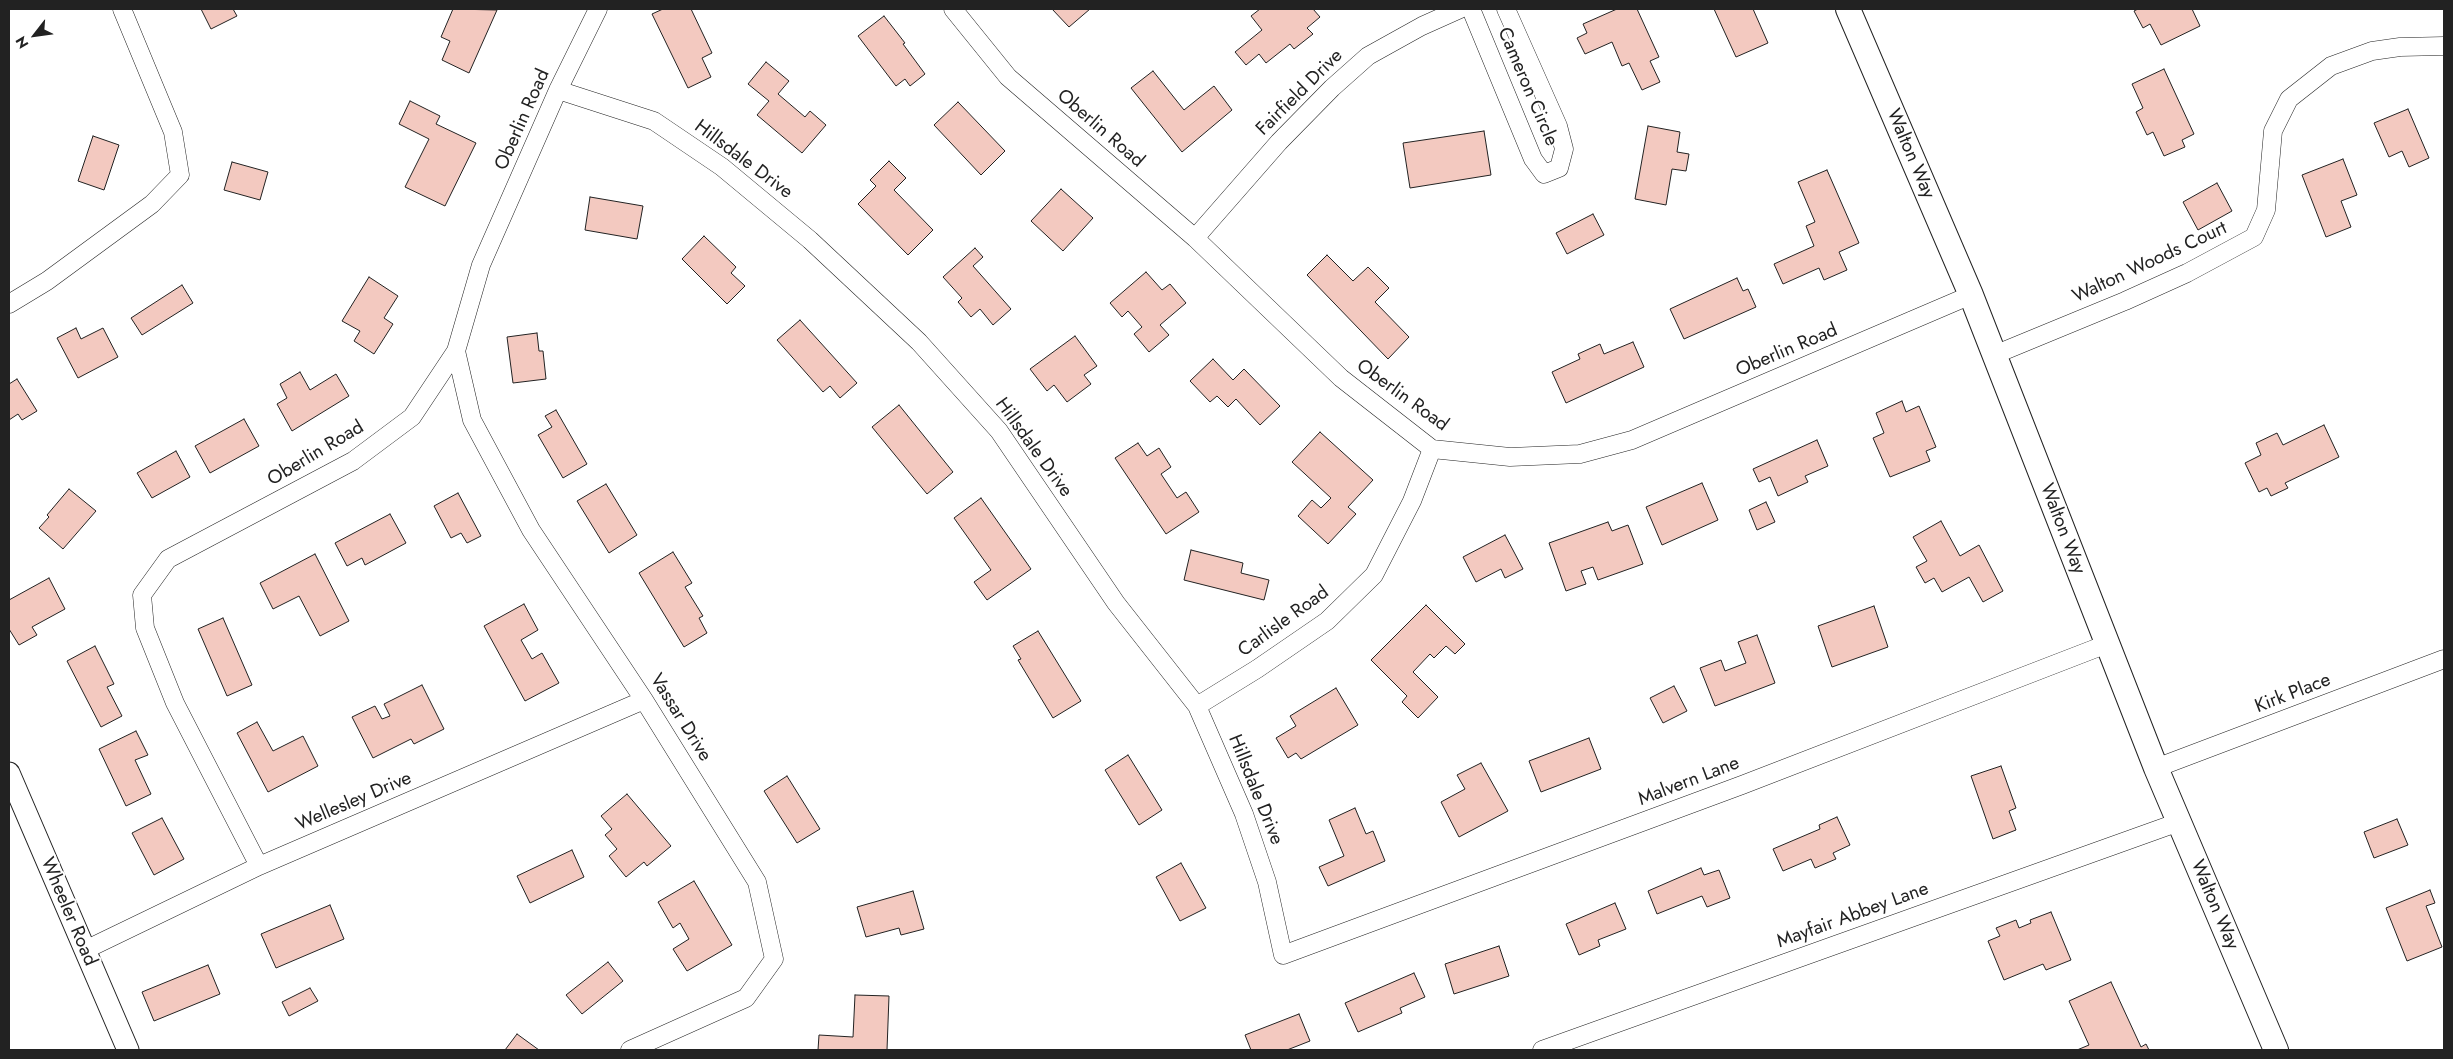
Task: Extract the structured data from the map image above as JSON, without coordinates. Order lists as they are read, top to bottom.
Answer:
{
  "streets": {
    "main road": ["Walton Way"],
    "street": [
      "Cameron Circle",
      "Fairfield Drive",
      "Oberlin Road",
      "Hillsdale Drive",
      "Walton Woods Court",
      "Carlisle Road",
      "Kirk Place",
      "Vassar Drive",
      "Malvern Lane",
      "Wellesley Drive",
      "Wheeler Road",
      "Mayfair Abbey Lane"
    ]
  },
  "crossings": [
    ["Fairfield Drive", "Oberlin Road"],
    ["Oberlin Road", "Walton Way"],
    ["Oberlin Road", "Hillsdale Drive"],
    ["Oberlin Road", "Carlisle Road"],
    ["Oberlin Road", "Vassar Drive"],
    ["Oberlin Road", "Wellesley Drive"],
    ["Walton Way", "Walton Woods Court"],
    ["Walton Way", "Kirk Place"],
    ["Walton Way", "Malvern Lane"],
    ["Walton Way", "Mayfair Abbey Lane"],
    ["Hillsdale Drive", "Carlisle Road"],
    ["Hillsdale Drive", "Malvern Lane"],
    ["Vassar Drive", "Wellesley Drive"],
    ["Wellesley Drive", "Wheeler Road"]
  ],
  "north": "bottom left"
}
